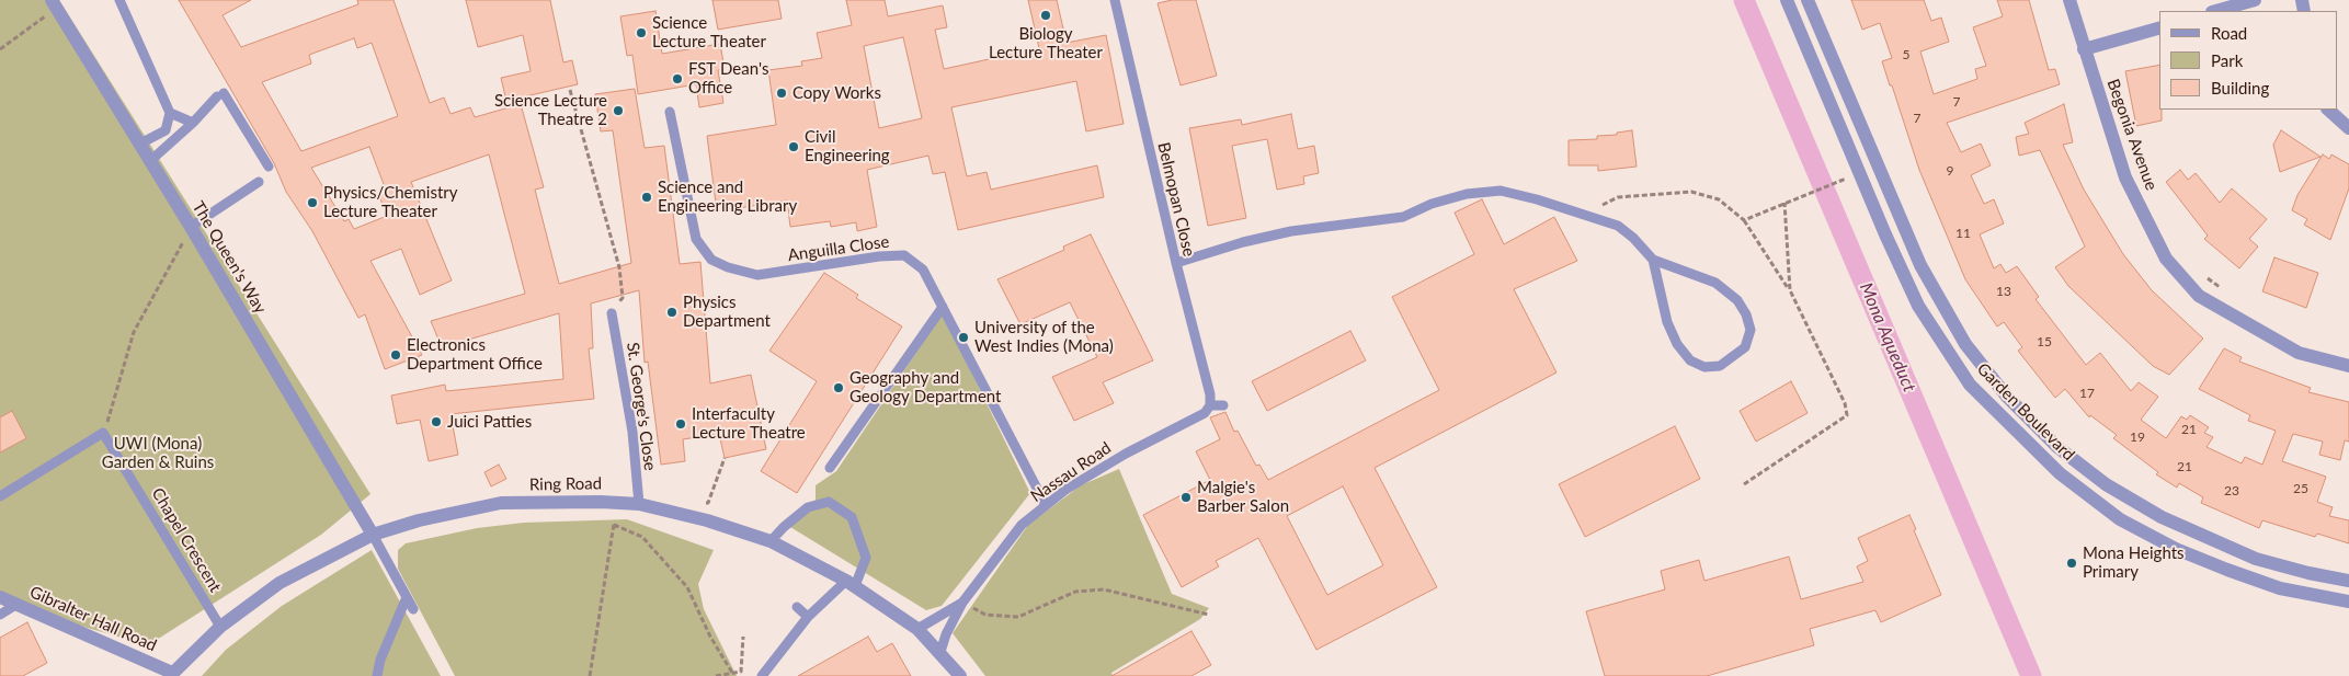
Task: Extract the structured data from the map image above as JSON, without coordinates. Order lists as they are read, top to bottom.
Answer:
{
  "streets": {
    "street": [
      "Begonia Avenue",
      "The Queen's Way",
      "Garden Boulevard",
      "Ring Road",
      "Gibralter Hall Road"
    ],
    "lane": [
      "Belmopan Close",
      "Anguilla Close",
      "St. George's Close",
      "Nassau Road",
      "Chapel Crescent"
    ]
  },
  "crossings": [
    ["Belmopan Close", "Nassau Road"],
    ["Anguilla Close", "Nassau Road"],
    ["The Queen's Way", "Ring Road"],
    ["St. George's Close", "Ring Road"],
    ["Ring Road", "Chapel Crescent"],
    ["Ring Road", "Gibralter Hall Road"]
  ],
  "water": ["Mona Aqueduct"],
  "parks": ["UWI (Mona) Garden & Ruins"],
  "places": [
    "Biology Lecture Theater",
    "Science Lecture Theater",
    "FST Dean's Office",
    "Copy Works",
    "Science Lecture Theatre 2",
    "Civil Engineering",
    "Science and Engineering Library",
    "Physics/Chemistry Lecture Theater",
    "Physics Department",
    "University of the West Indies (Mona)",
    "Electronics Department Office",
    "Geography and Geology Department",
    "Juici Patties",
    "Interfaculty Lecture Theatre",
    "Malgie's Barber Salon",
    "Mona Heights Primary"
  ],
  "house_numbers": [
    "5",
    "7",
    "7",
    "9",
    "11",
    "13",
    "15",
    "17",
    "21",
    "19",
    "21",
    "25",
    "23"
  ],
  "legend": ["Road", "Park", "Building"]
}
